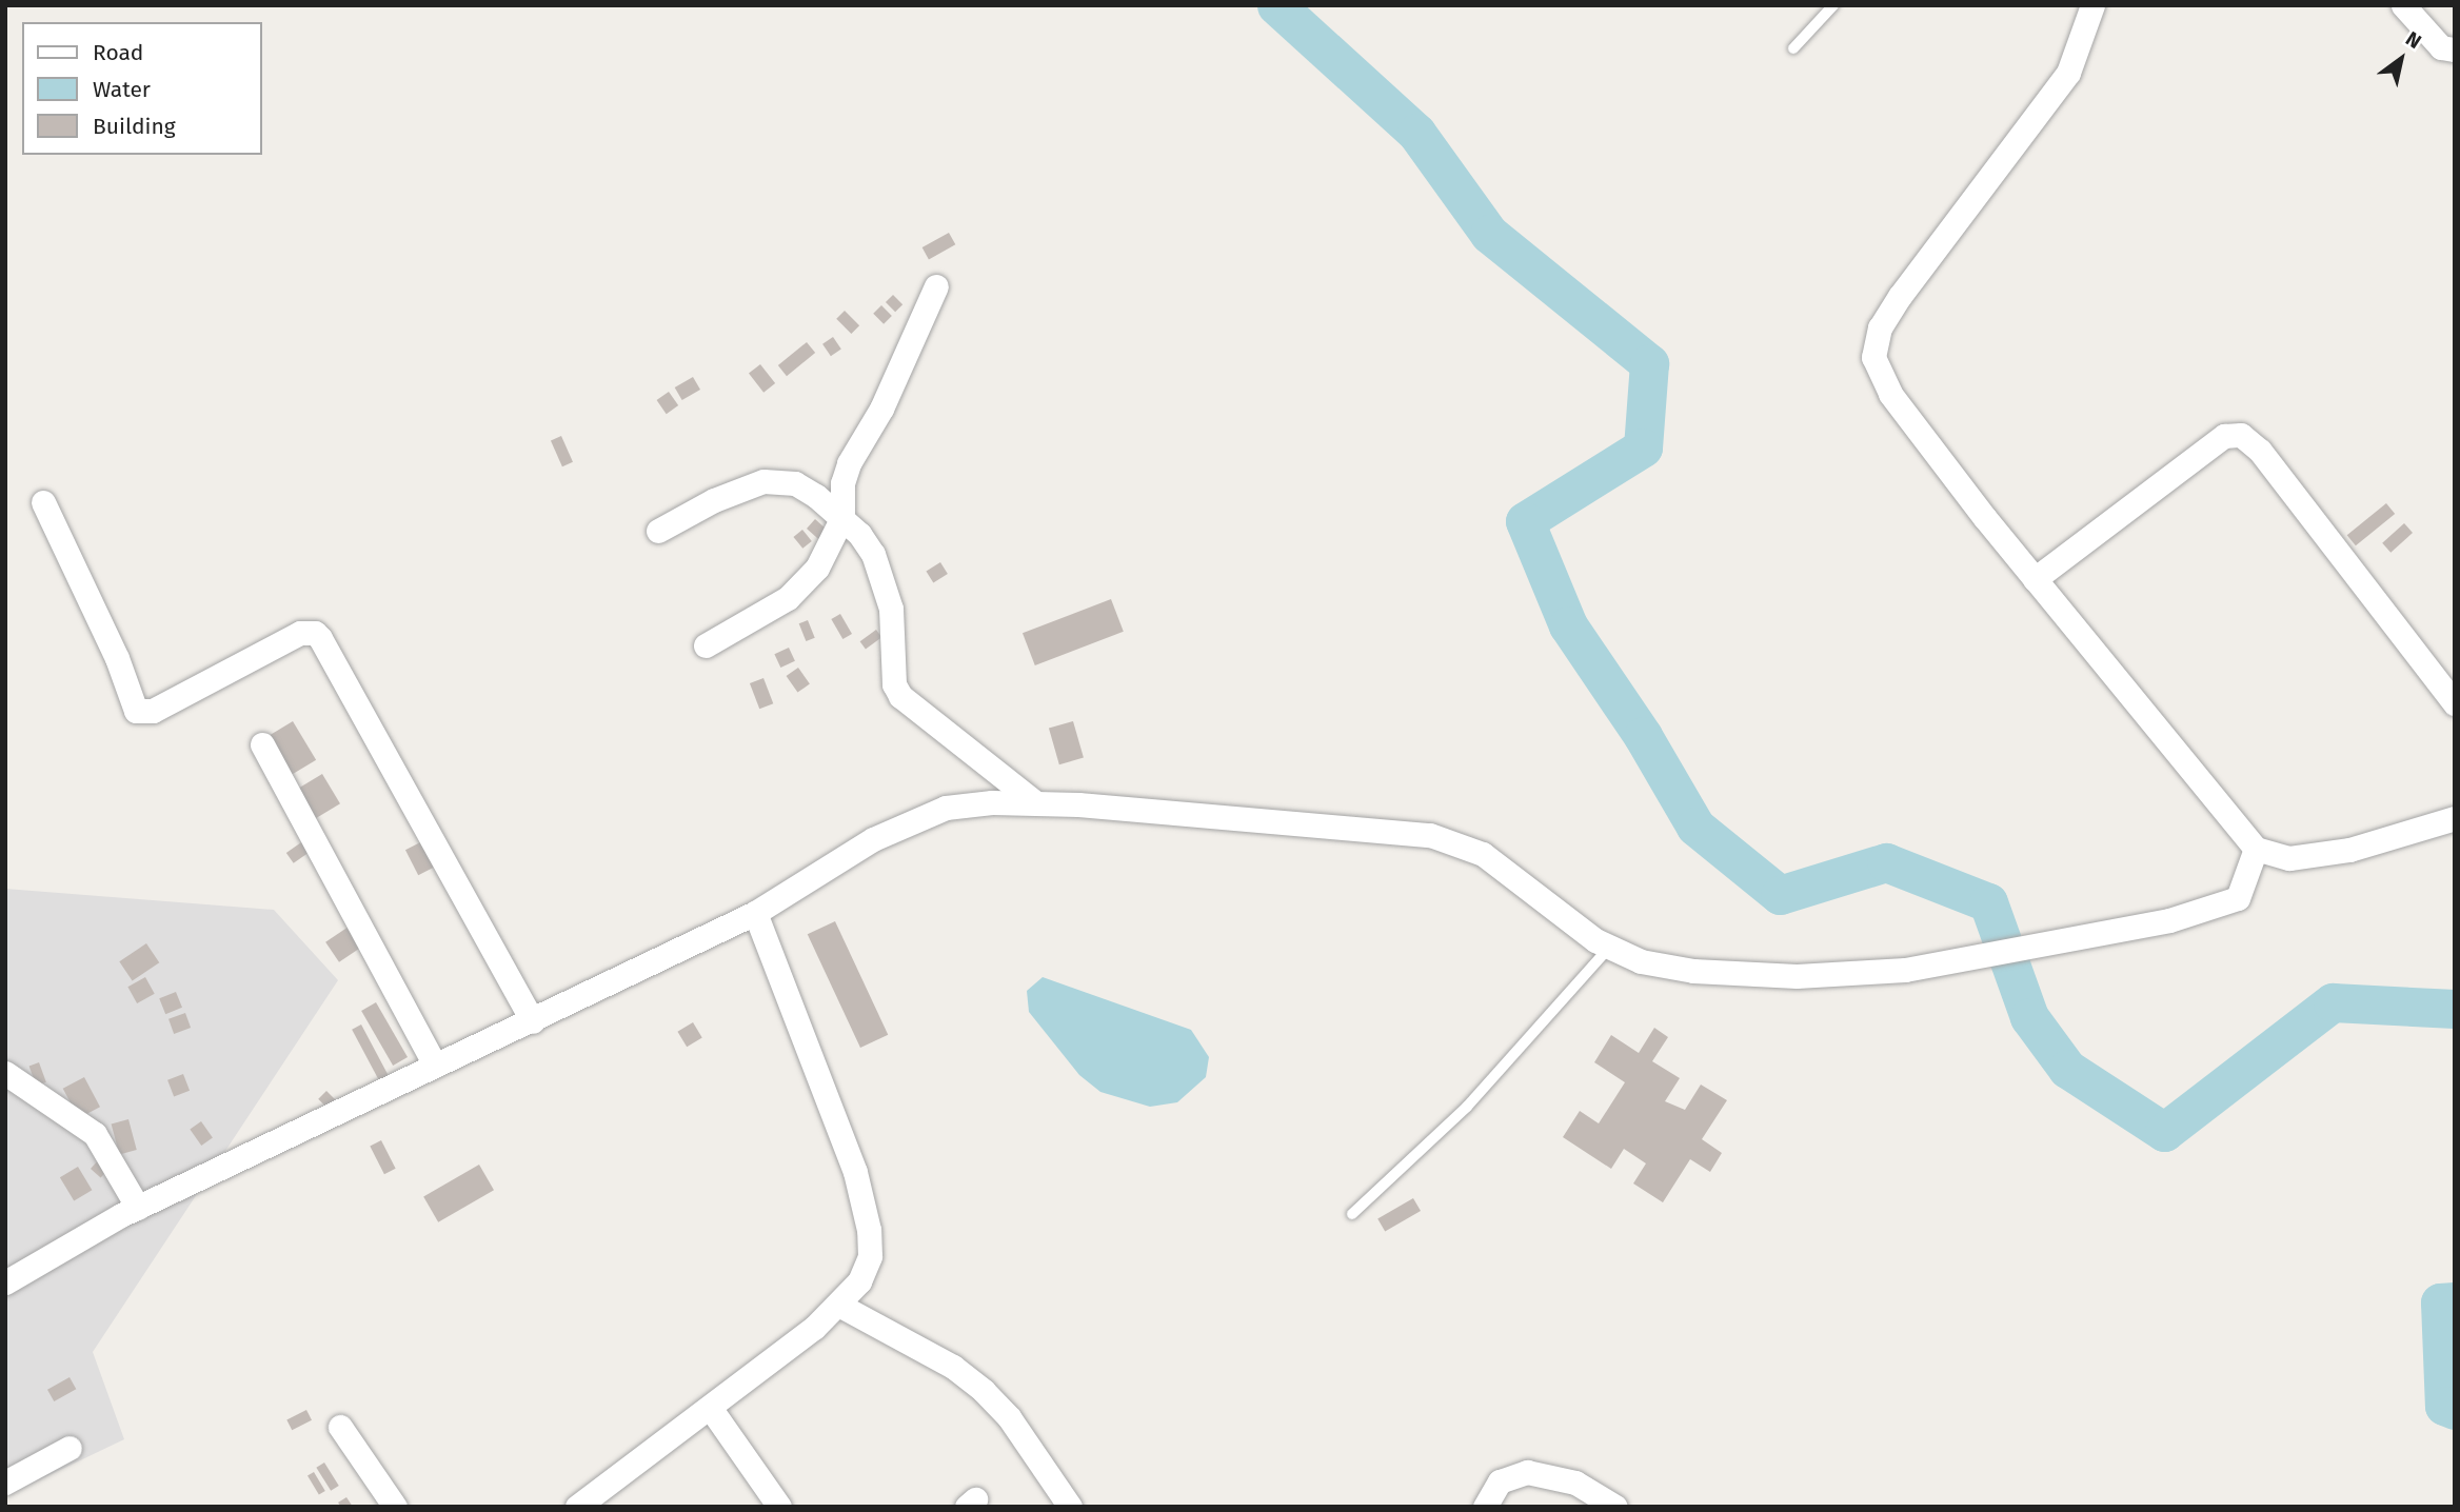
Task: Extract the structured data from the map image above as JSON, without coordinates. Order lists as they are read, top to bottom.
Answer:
{
  "legend": ["Road", "Water", "Building"],
  "north": "top right"
}
